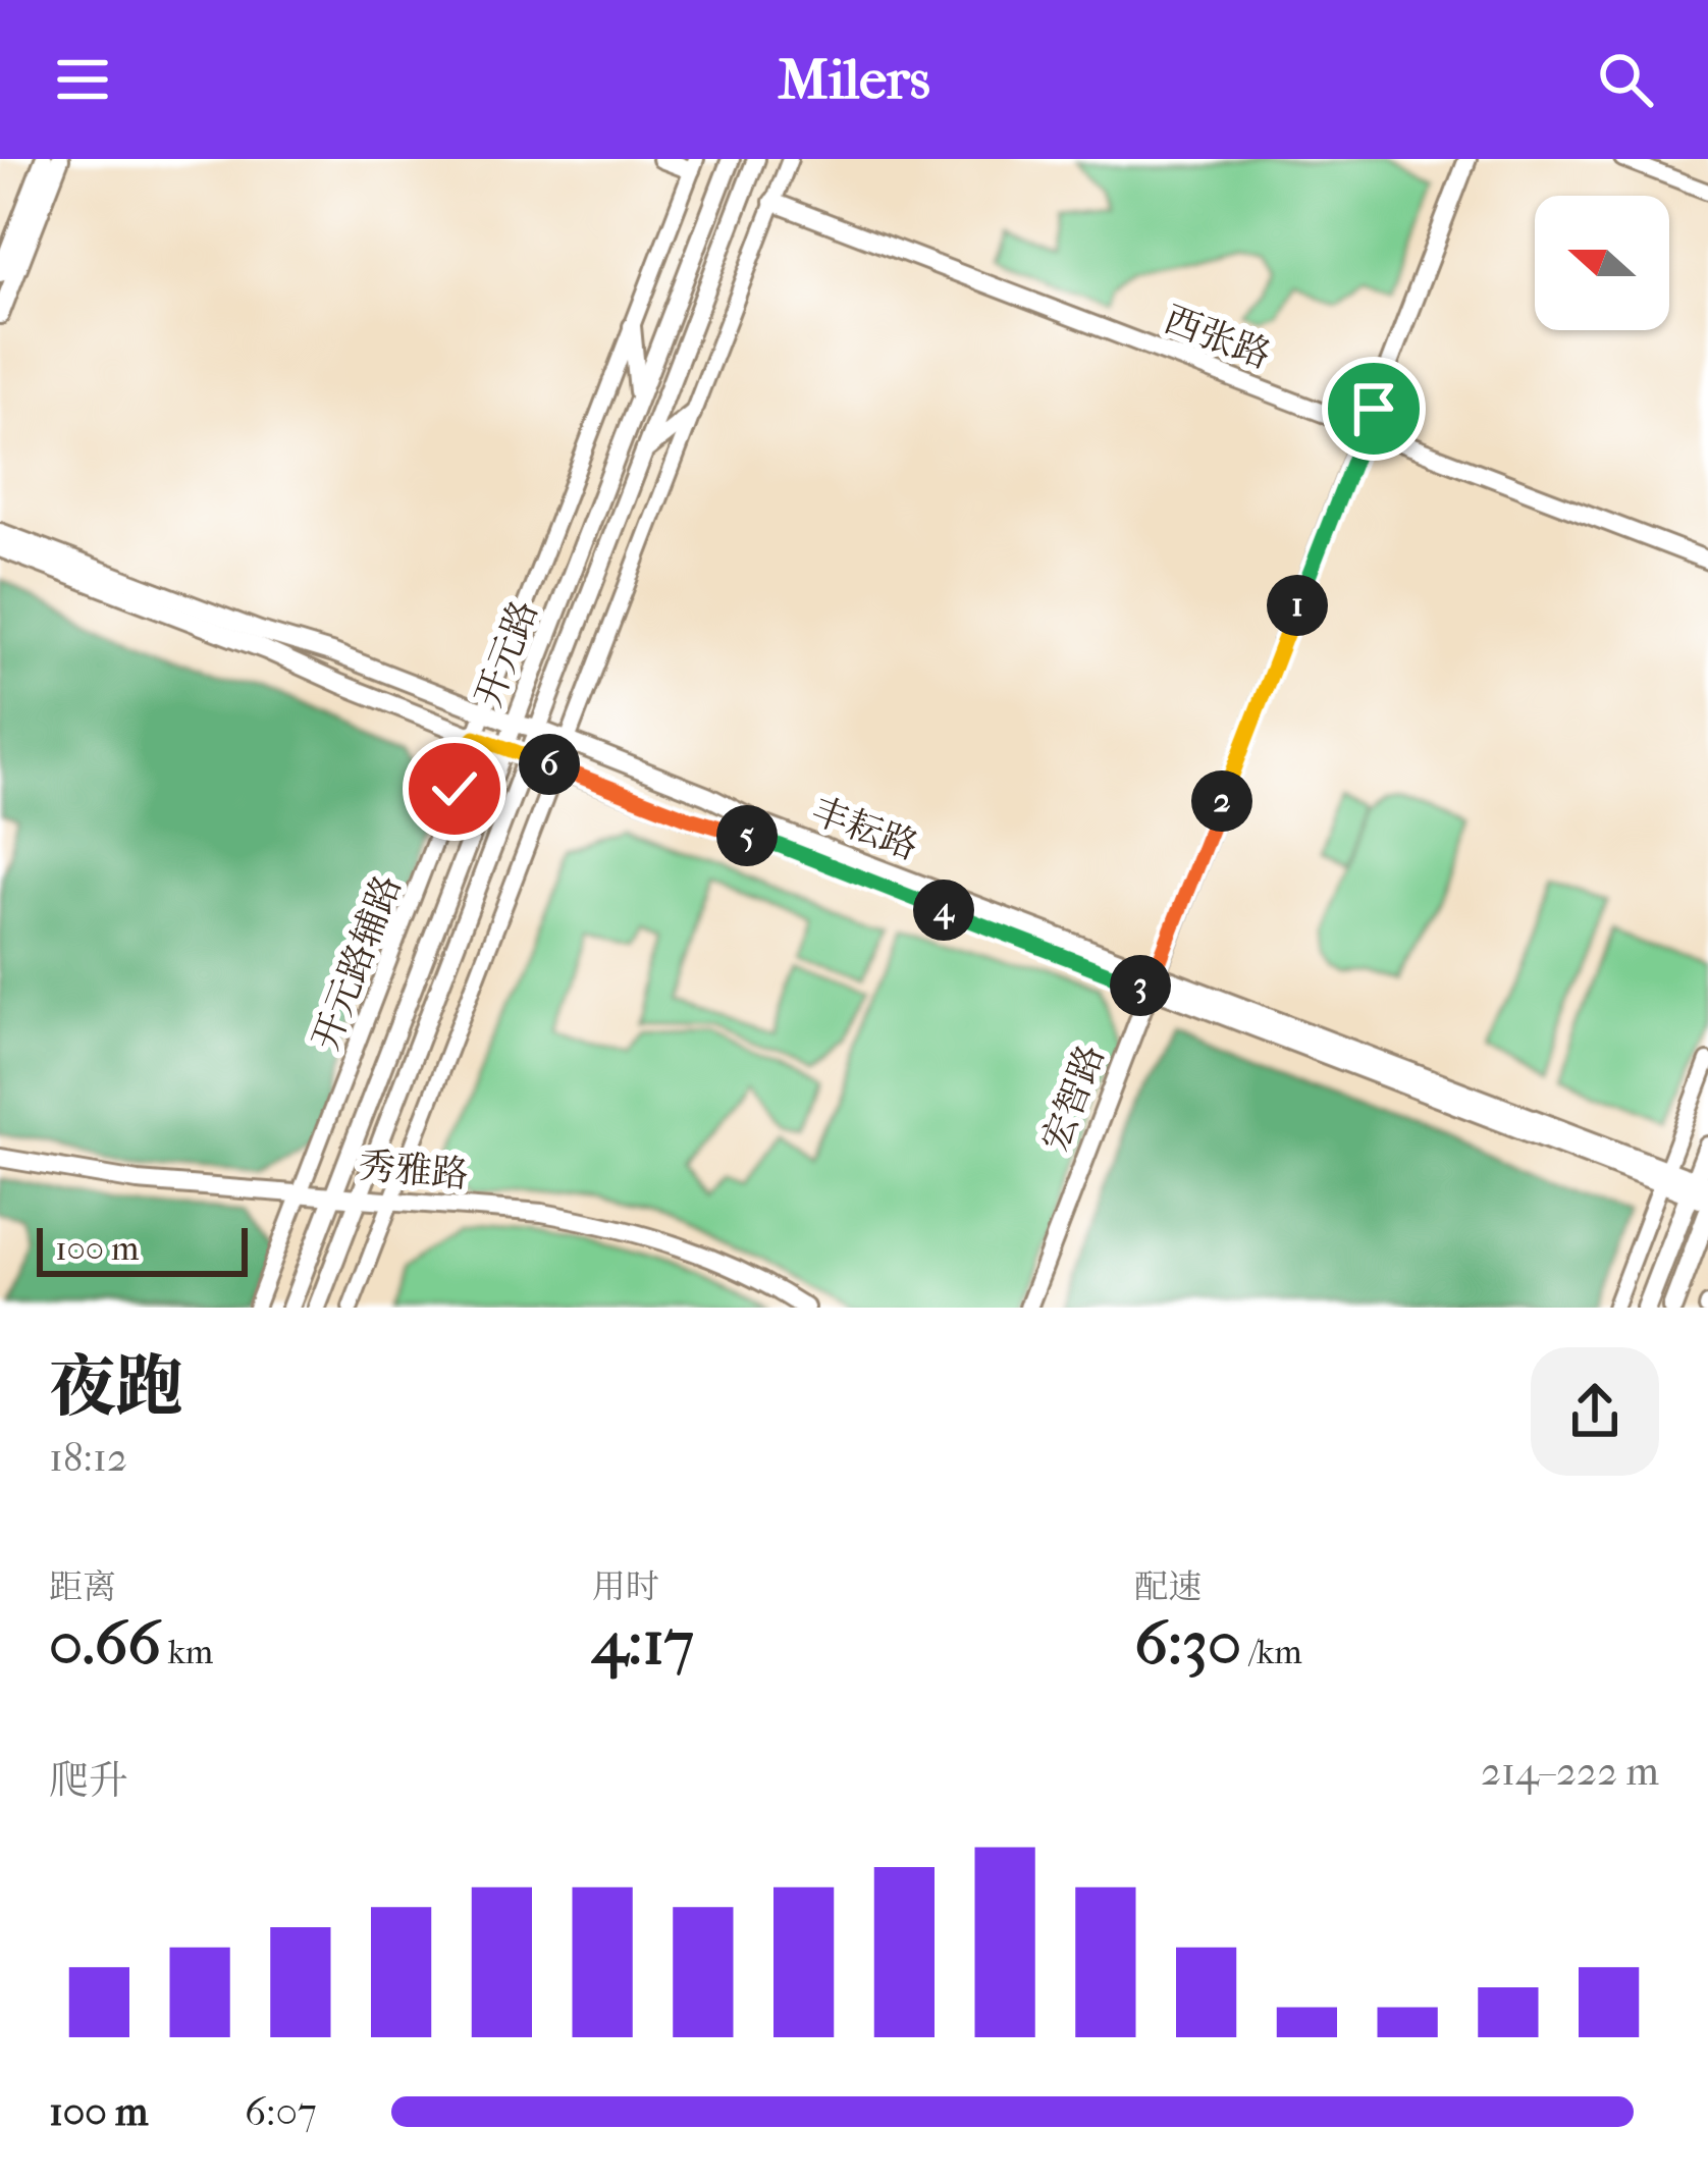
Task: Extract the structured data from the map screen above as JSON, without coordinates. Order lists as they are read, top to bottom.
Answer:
{
  "streets": {
    "street": [
      "西张路",
      "开元路",
      "丰耘路",
      "开元路辅路",
      "宏智路",
      "秀雅路"
    ]
  },
  "crossings": [
    ["西张路", "宏智路"],
    ["开元路", "丰耘路"],
    ["开元路", "秀雅路"],
    ["丰耘路", "开元路辅路"],
    ["丰耘路", "宏智路"],
    ["开元路辅路", "秀雅路"]
  ],
  "scale_bar": "100 m",
  "north": "left",
  "page": {
    "header": "Milers",
    "pins": [
      "1",
      "6",
      "2",
      "5",
      "4",
      "3"
    ],
    "scale": "100 m",
    "heading": ["夜跑", "18:12"],
    "stats": [
      ["距离", "0.66 km"],
      ["用时", "4:17"],
      ["配速", "6:30 /km"]
    ],
    "chart": ["爬升", "214–222 m"],
    "list": [
      {
        "name": "100 m",
        "note": "6:07"
      }
    ]
  }
}
